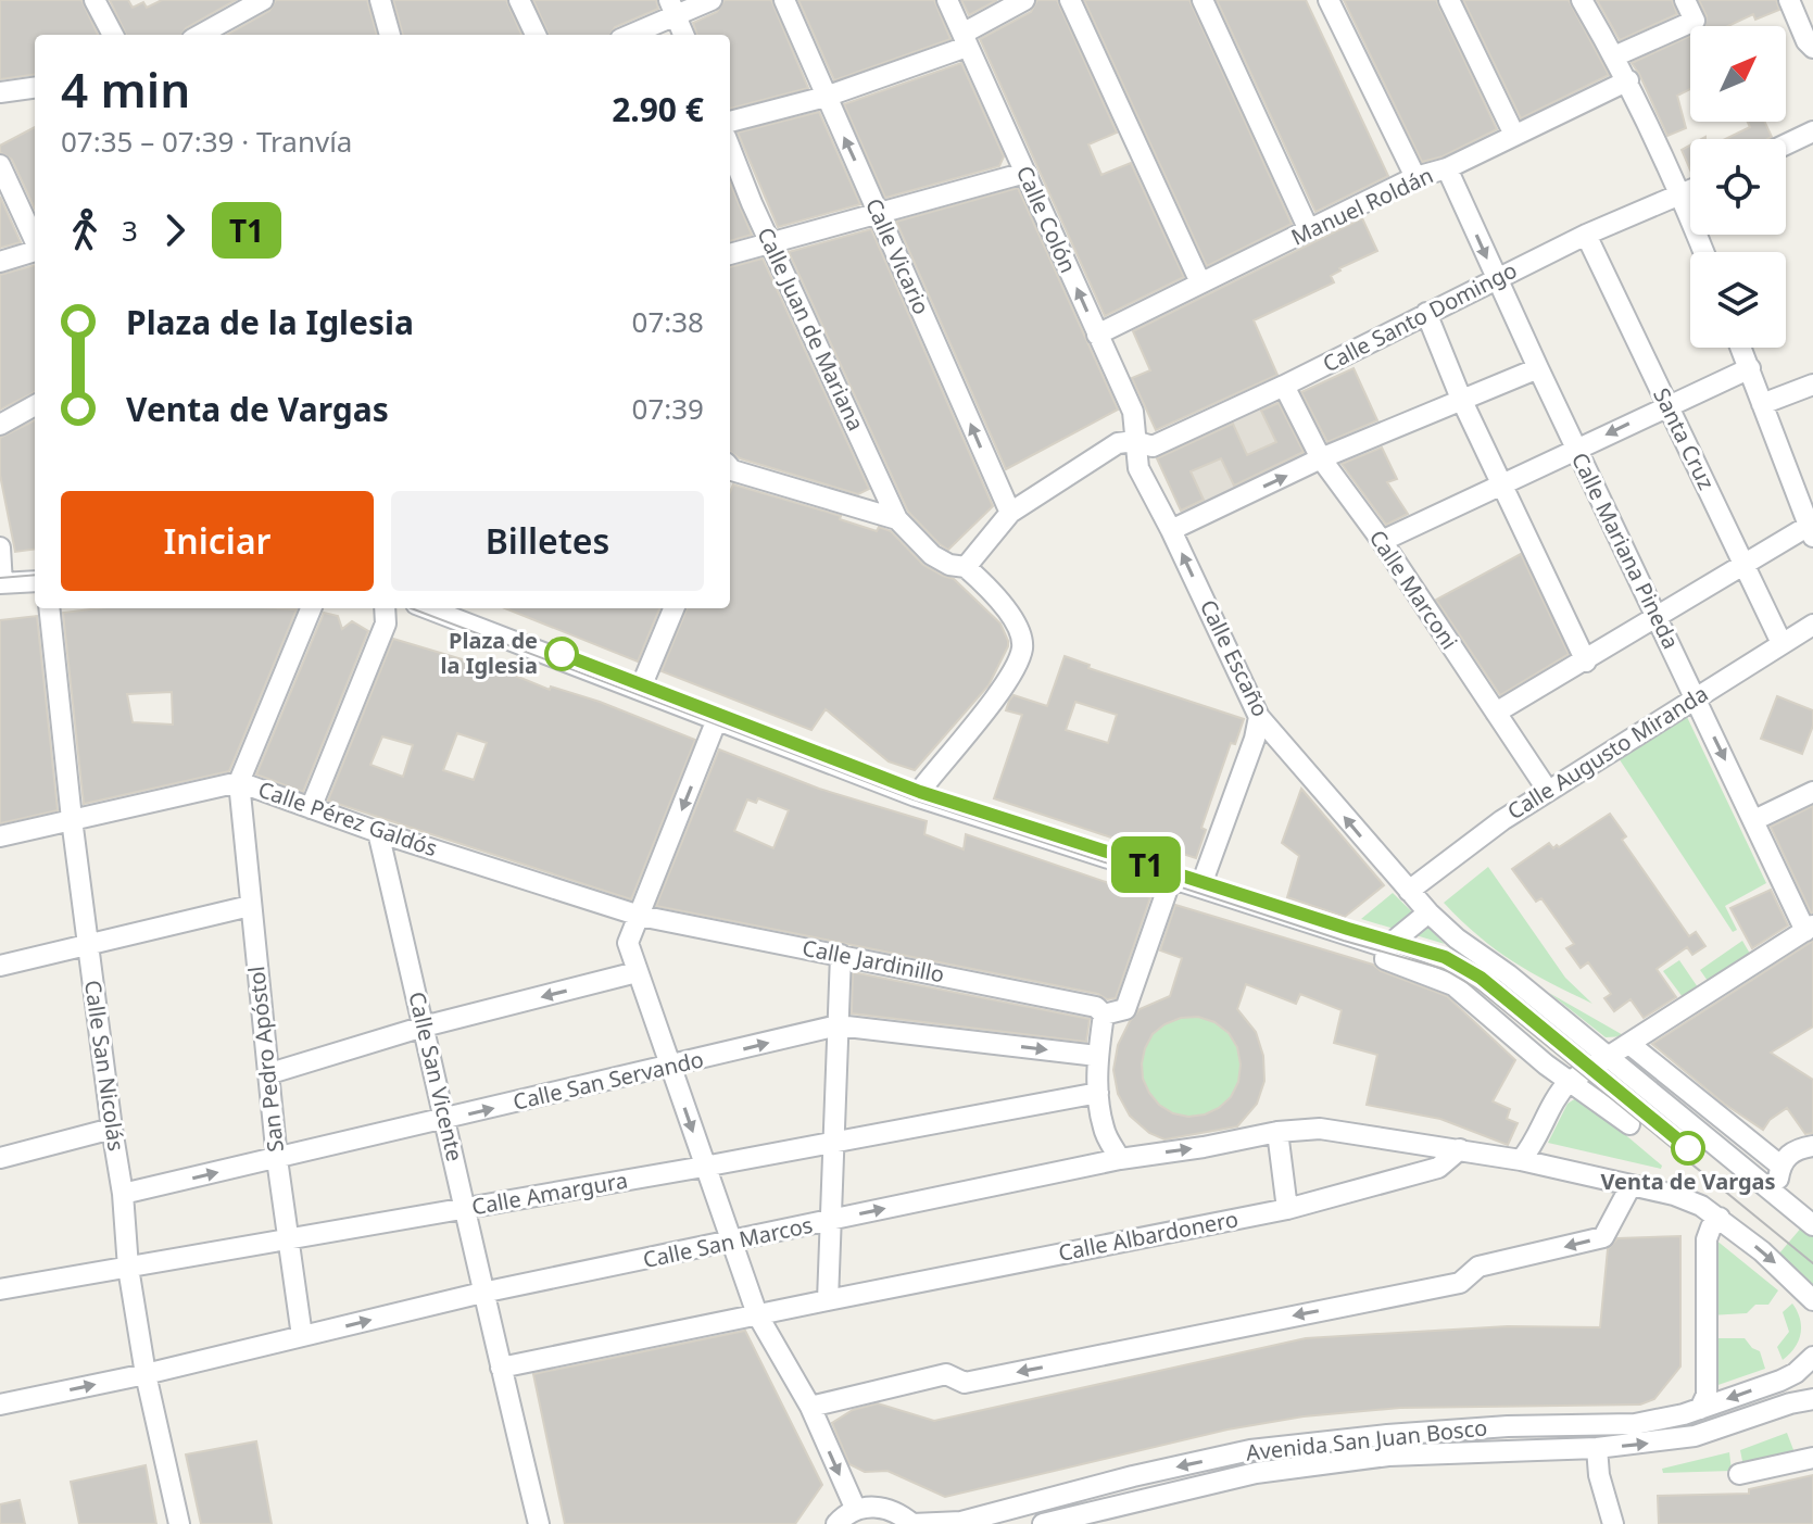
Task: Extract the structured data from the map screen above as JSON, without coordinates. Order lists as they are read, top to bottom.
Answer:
{
  "streets": {
    "street": [
      "Manuel Roldán",
      "Calle Colón",
      "Calle Vicario",
      "Calle Santo Domingo",
      "Calle Juan de Mariana",
      "Santa Cruz",
      "Calle Mariana Pineda",
      "Calle Marconi",
      "Calle Escaño",
      "Calle Augusto Miranda",
      "Calle Pérez Galdós",
      "Calle Jardinillo",
      "San Pedro Apóstol",
      "Calle San Nicolás",
      "Calle San Vicente",
      "Calle San Servando",
      "Calle Amargura",
      "Calle Albardonero",
      "Calle San Marcos",
      "Avenida San Juan Bosco"
    ]
  },
  "crossings": [
    ["Manuel Roldán", "Calle Colón"],
    ["Manuel Roldán", "Calle Mariana Pineda"],
    ["Calle Colón", "Calle Santo Domingo"],
    ["Calle Colón", "Calle Escaño"],
    ["Calle Vicario", "Calle Santo Domingo"],
    ["Calle Santo Domingo", "Santa Cruz"],
    ["Calle Santo Domingo", "Calle Mariana Pineda"],
    ["Calle Santo Domingo", "Calle Marconi"],
    ["Calle Santo Domingo", "Calle Escaño"],
    ["Santa Cruz", "Calle Augusto Miranda"],
    ["Calle Mariana Pineda", "Calle Augusto Miranda"],
    ["Calle Marconi", "Calle Augusto Miranda"],
    ["Calle Escaño", "Calle Augusto Miranda"],
    ["Calle Pérez Galdós", "Calle Jardinillo"],
    ["Calle Pérez Galdós", "San Pedro Apóstol"],
    ["Calle Pérez Galdós", "Calle San Nicolás"],
    ["Calle Pérez Galdós", "Calle San Vicente"],
    ["San Pedro Apóstol", "Calle San Servando"],
    ["San Pedro Apóstol", "Calle Amargura"],
    ["San Pedro Apóstol", "Calle San Marcos"],
    ["Calle San Nicolás", "Calle San Servando"],
    ["Calle San Nicolás", "Calle Amargura"],
    ["Calle San Nicolás", "Calle San Marcos"],
    ["Calle San Vicente", "Calle San Servando"],
    ["Calle San Vicente", "Calle Amargura"],
    ["Calle San Vicente", "Calle Albardonero"],
    ["Calle San Vicente", "Calle San Marcos"],
    ["Calle Albardonero", "Calle San Marcos"]
  ],
  "one_way": [
    "Calle Vicario",
    "Calle Escaño",
    "Calle San Servando",
    "Calle San Marcos"
  ],
  "places": ["Plaza de la Iglesia", "Venta de Vargas"],
  "lines": ["tram line T1"],
  "north": "top right",
  "page": {
    "on_map": "T1",
    "heading": ["4 min", "07:35 – 07:39 · Tranvía", "2.90 €"],
    "legs": ["3", "T1"],
    "list": [
      {
        "name": "Plaza de la Iglesia",
        "value": "07:38"
      },
      {
        "name": "Venta de Vargas",
        "value": "07:39"
      }
    ],
    "buttons": ["Iniciar", "Billetes"]
  }
}
